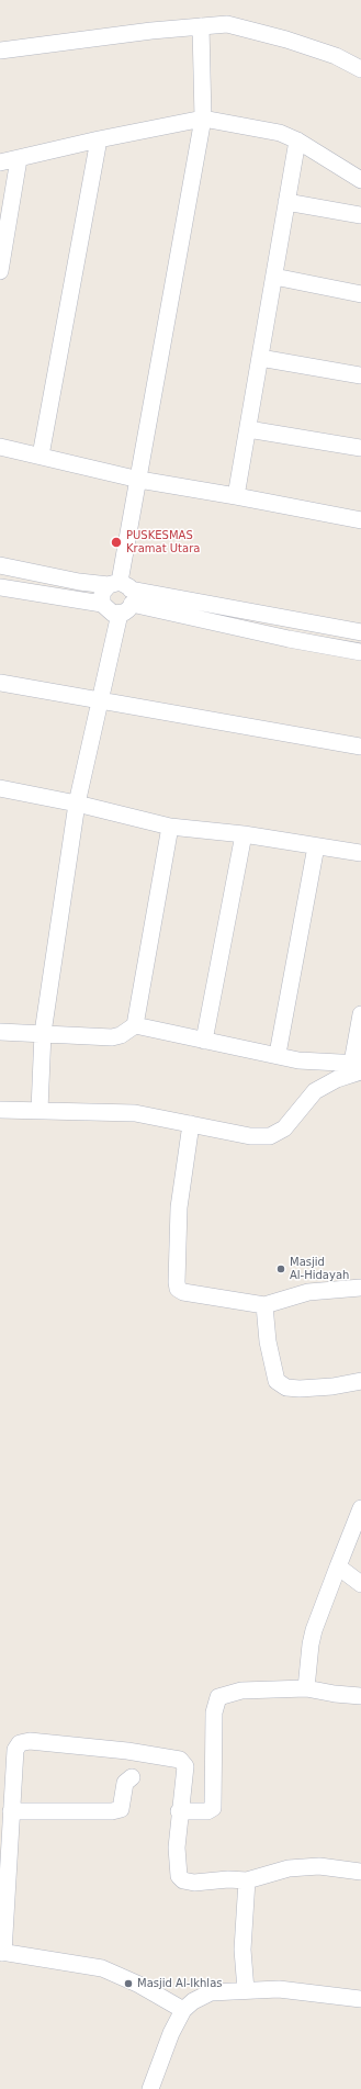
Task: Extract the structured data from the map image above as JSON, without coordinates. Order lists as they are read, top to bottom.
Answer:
{
  "places": ["PUSKESMAS Kramat Utara", "Masjid Al-Hidayah", "Masjid Al-Ikhlas"]
}
